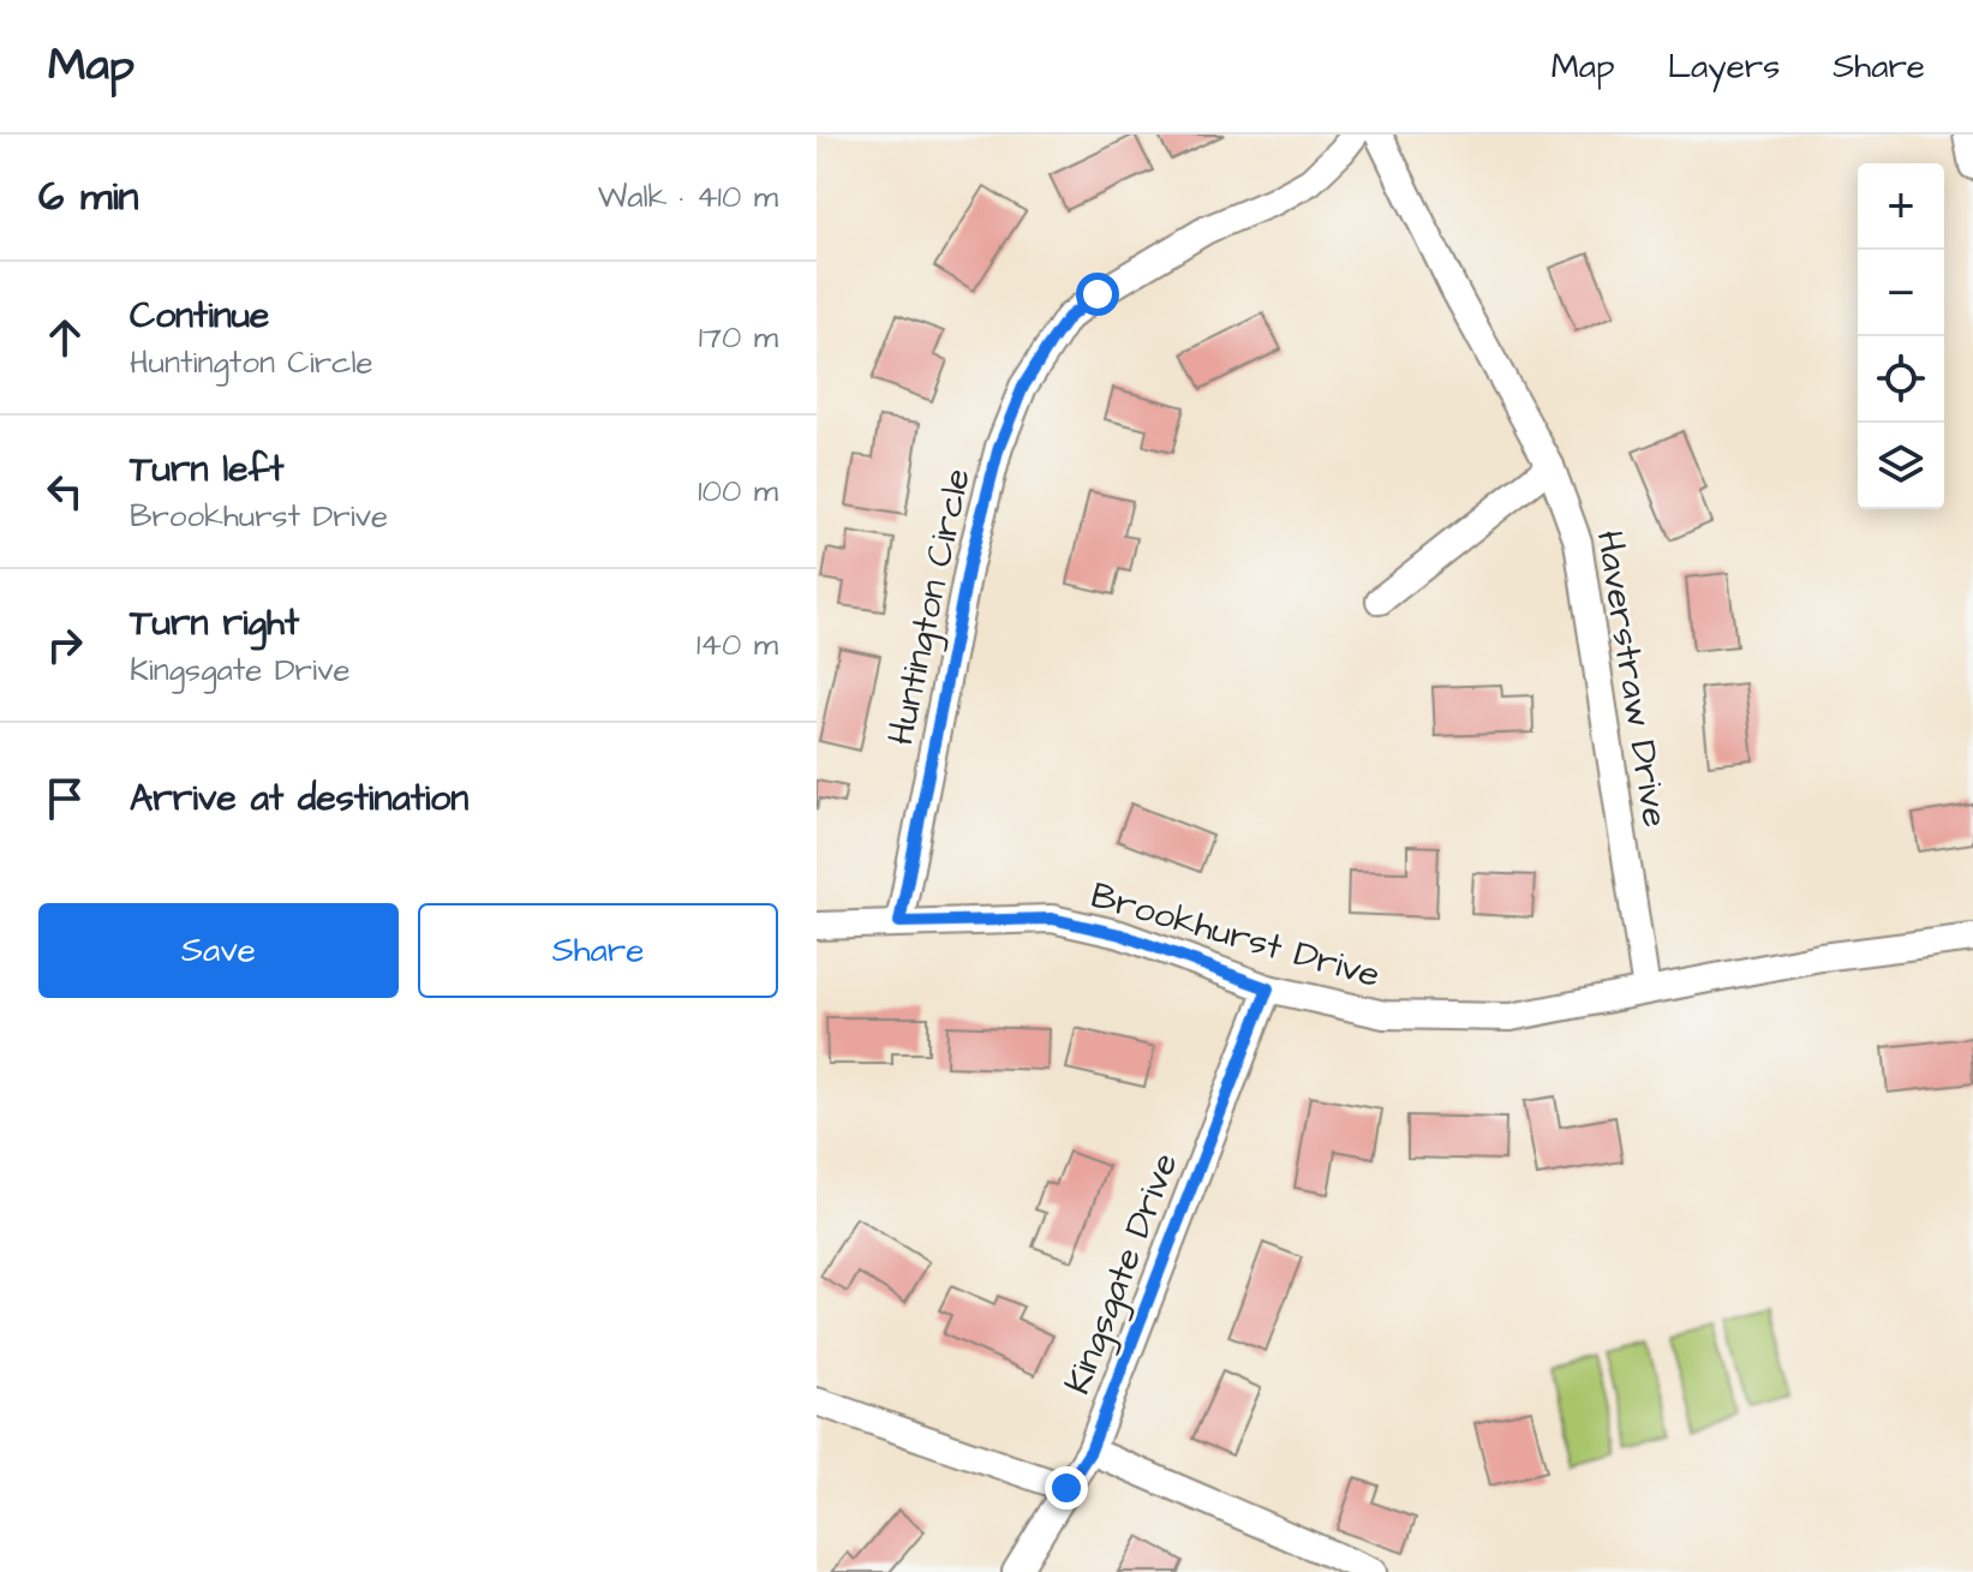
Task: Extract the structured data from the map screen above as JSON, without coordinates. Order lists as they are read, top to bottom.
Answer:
{
  "streets": {
    "street": [
      "Huntington Circle",
      "Haverstraw Drive",
      "Brookhurst Drive",
      "Kingsgate Drive"
    ]
  },
  "crossings": [
    ["Huntington Circle", "Brookhurst Drive"],
    ["Haverstraw Drive", "Brookhurst Drive"],
    ["Brookhurst Drive", "Kingsgate Drive"]
  ],
  "page": {
    "header": "Map",
    "nav": ["Map", "Layers", "Share"],
    "heading": ["6 min", "Walk · 410 m"],
    "map_buttons": ["+", "−"],
    "list": [
      ["Continue", "Huntington Circle", "170 m"],
      ["Turn left", "Brookhurst Drive", "100 m"],
      ["Turn right", "Kingsgate Drive", "140 m"],
      "Arrive at destination"
    ],
    "buttons": ["Save", "Share"]
  }
}
